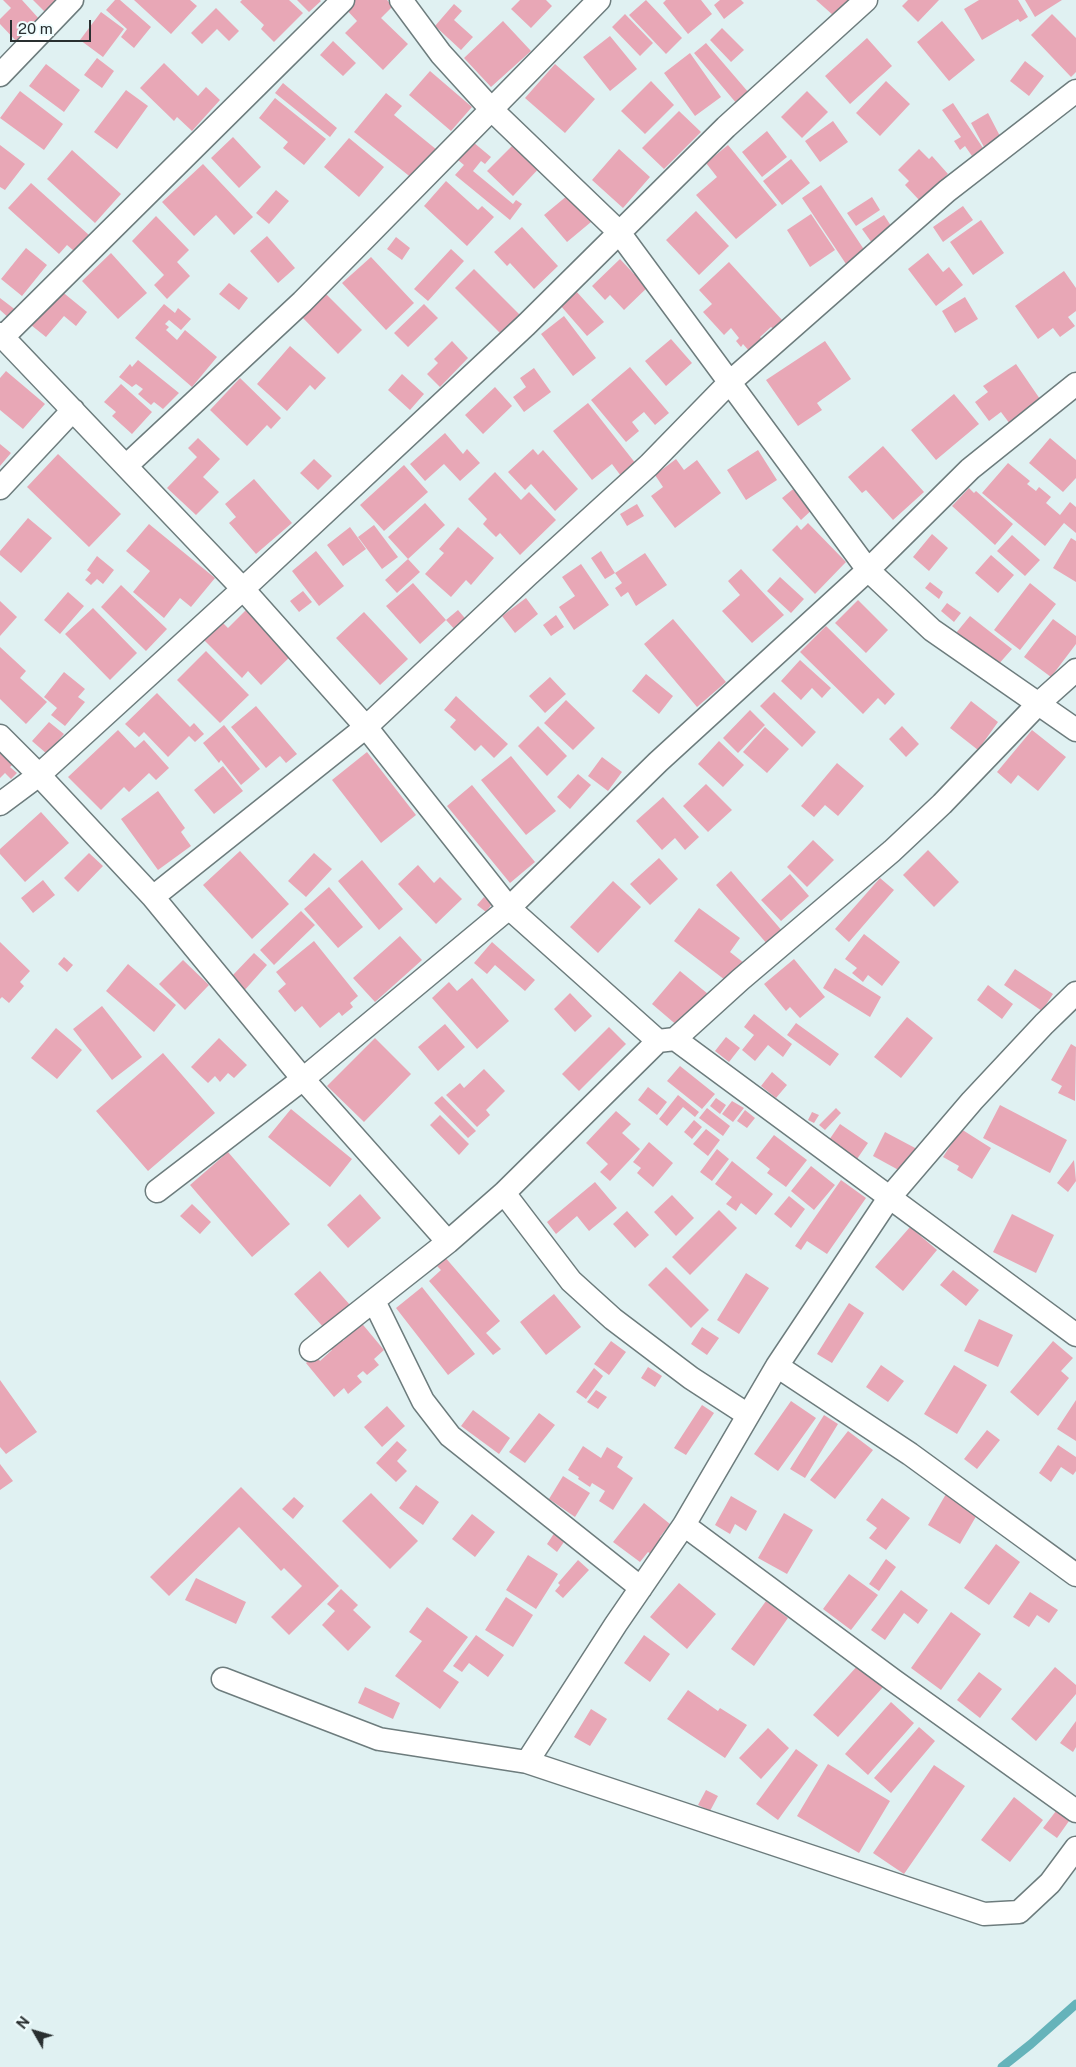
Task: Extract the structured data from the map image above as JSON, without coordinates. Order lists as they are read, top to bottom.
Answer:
{
  "scale_bar": "20 m",
  "north": "top left"
}
